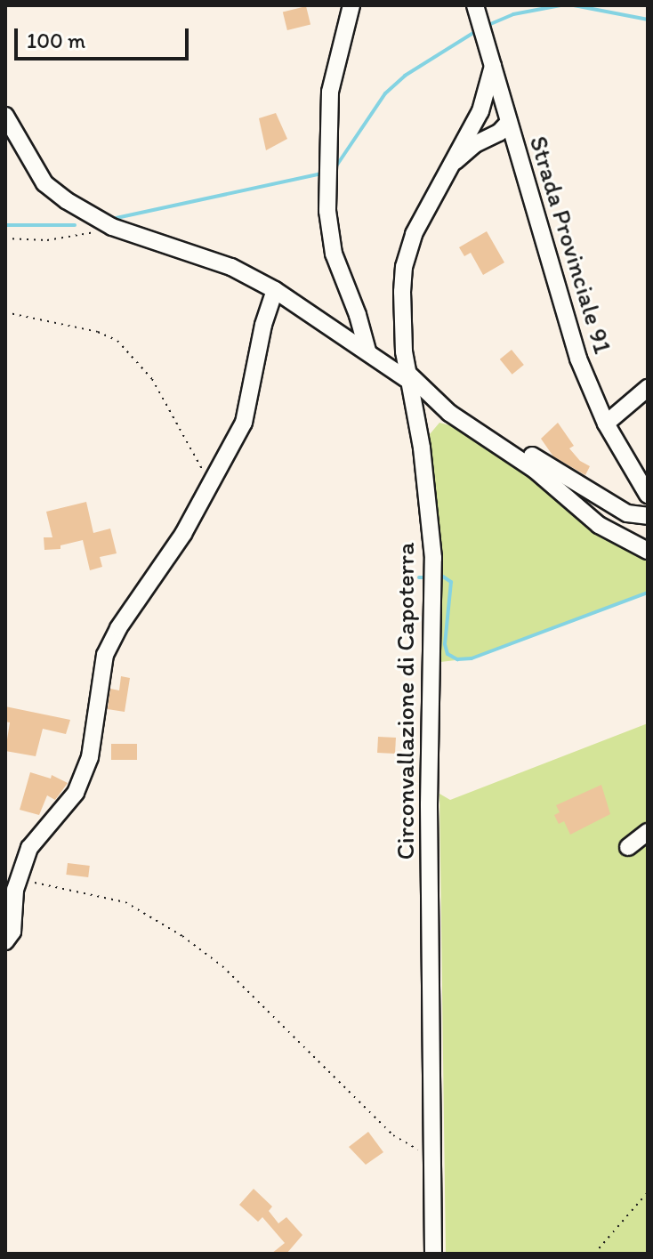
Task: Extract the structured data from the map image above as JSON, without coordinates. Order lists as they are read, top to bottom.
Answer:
{
  "streets": {
    "street": ["Strada Provinciale 91", "Circonvallazione di Capoterra"]
  },
  "crossings": [
    ["Strada Provinciale 91", "Circonvallazione di Capoterra"]
  ],
  "scale_bar": "100 m"
}
